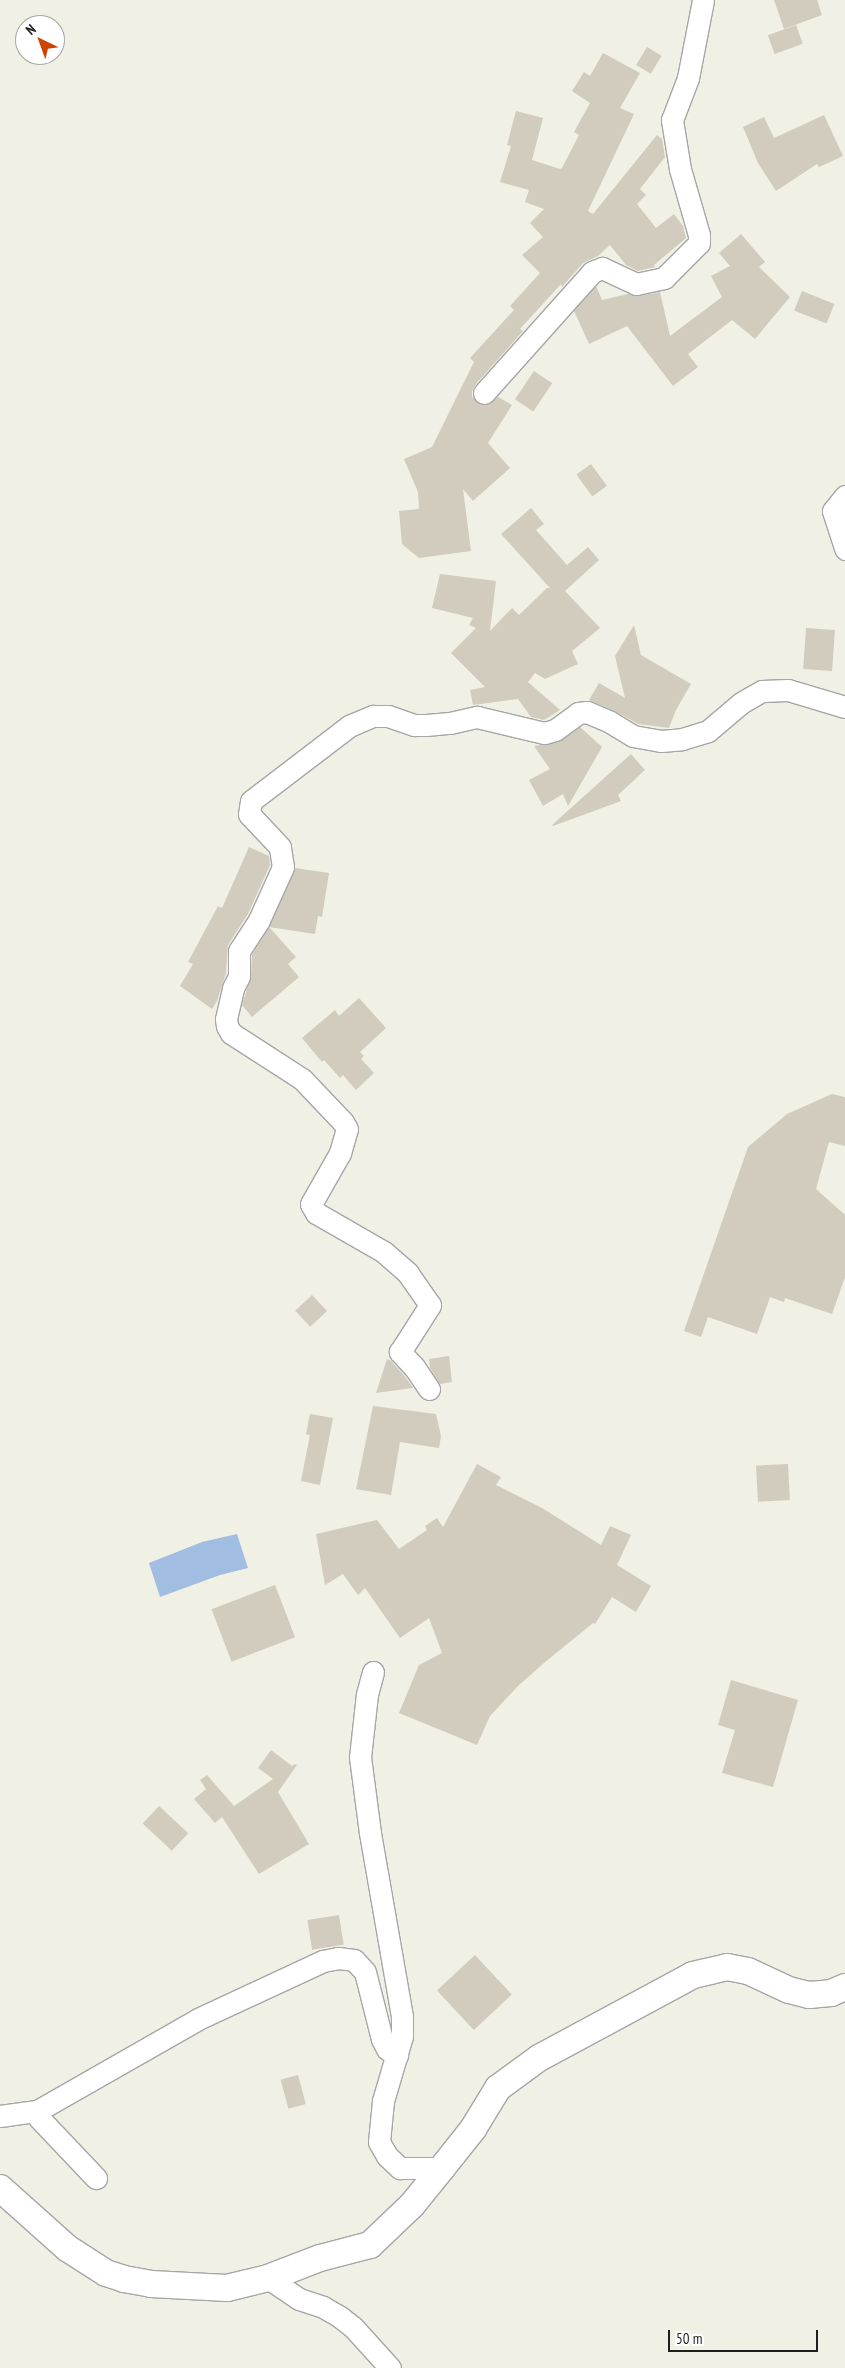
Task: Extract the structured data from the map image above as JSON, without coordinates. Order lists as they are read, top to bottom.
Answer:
{
  "scale_bar": "50 m",
  "north": "top left"
}
